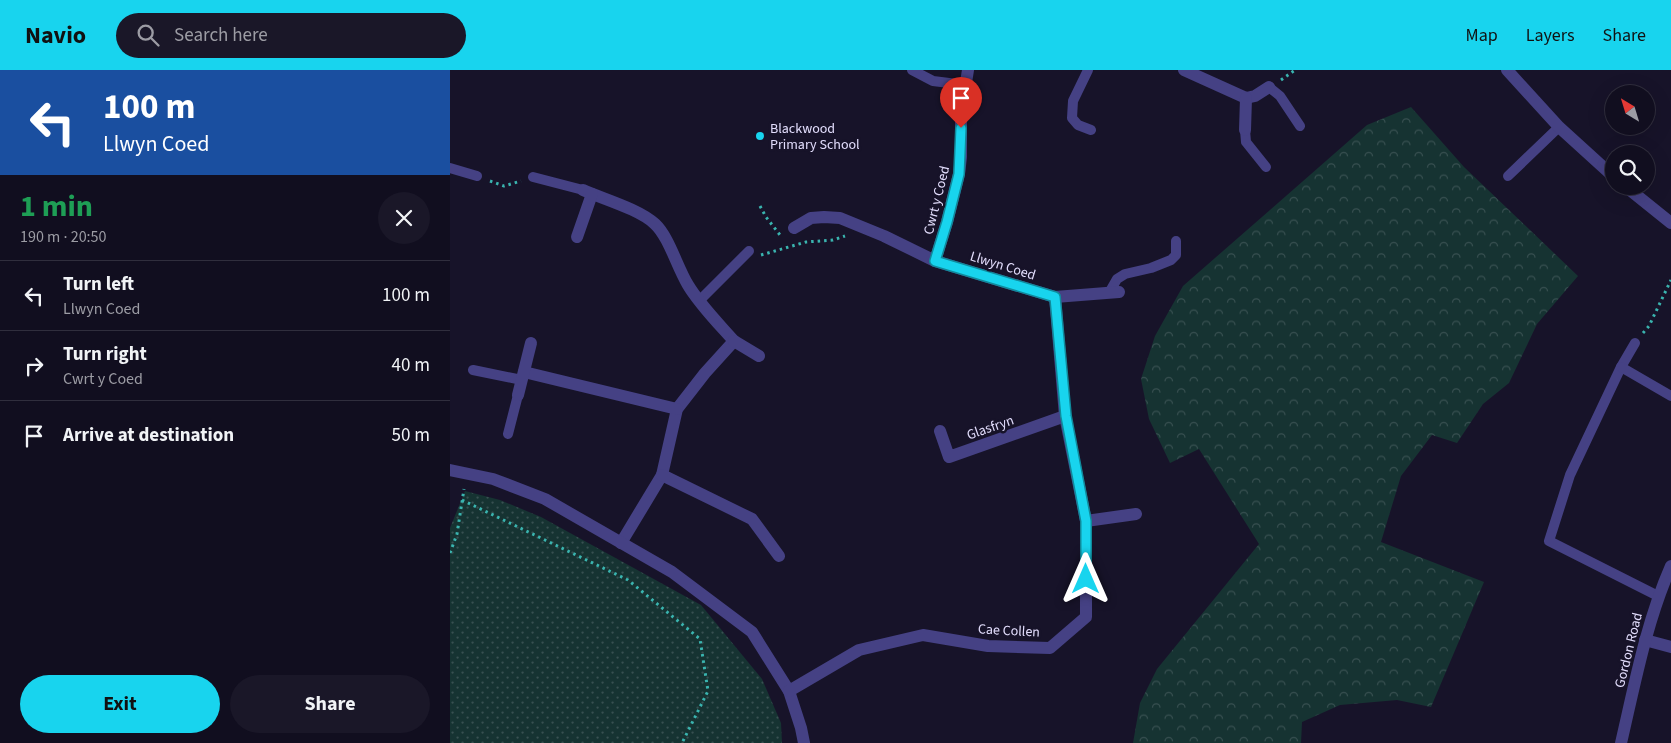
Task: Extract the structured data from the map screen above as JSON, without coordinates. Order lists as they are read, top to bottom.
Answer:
{
  "streets": {
    "street": [
      "Cwrt y Coed",
      "Llwyn Coed",
      "Glasfryn",
      "Cae Collen",
      "Gordon Road"
    ]
  },
  "crossings": [
    ["Cwrt y Coed", "Llwyn Coed"],
    ["Llwyn Coed", "Cae Collen"],
    ["Glasfryn", "Cae Collen"]
  ],
  "places": ["Blackwood Primary School"],
  "north": "top left",
  "page": {
    "header": "Navio",
    "search": "Search here",
    "nav": ["Map", "Layers", "Share"],
    "turn": ["100 m", "Llwyn Coed"],
    "heading": ["1 min", "190 m · 20:50"],
    "list": [
      {
        "name": "Turn left",
        "note": "Llwyn Coed",
        "value": "100 m"
      },
      {
        "name": "Turn right",
        "note": "Cwrt y Coed",
        "value": "40 m"
      },
      {
        "name": "Arrive at destination",
        "value": "50 m"
      }
    ],
    "buttons": ["Exit", "Share"]
  }
}
